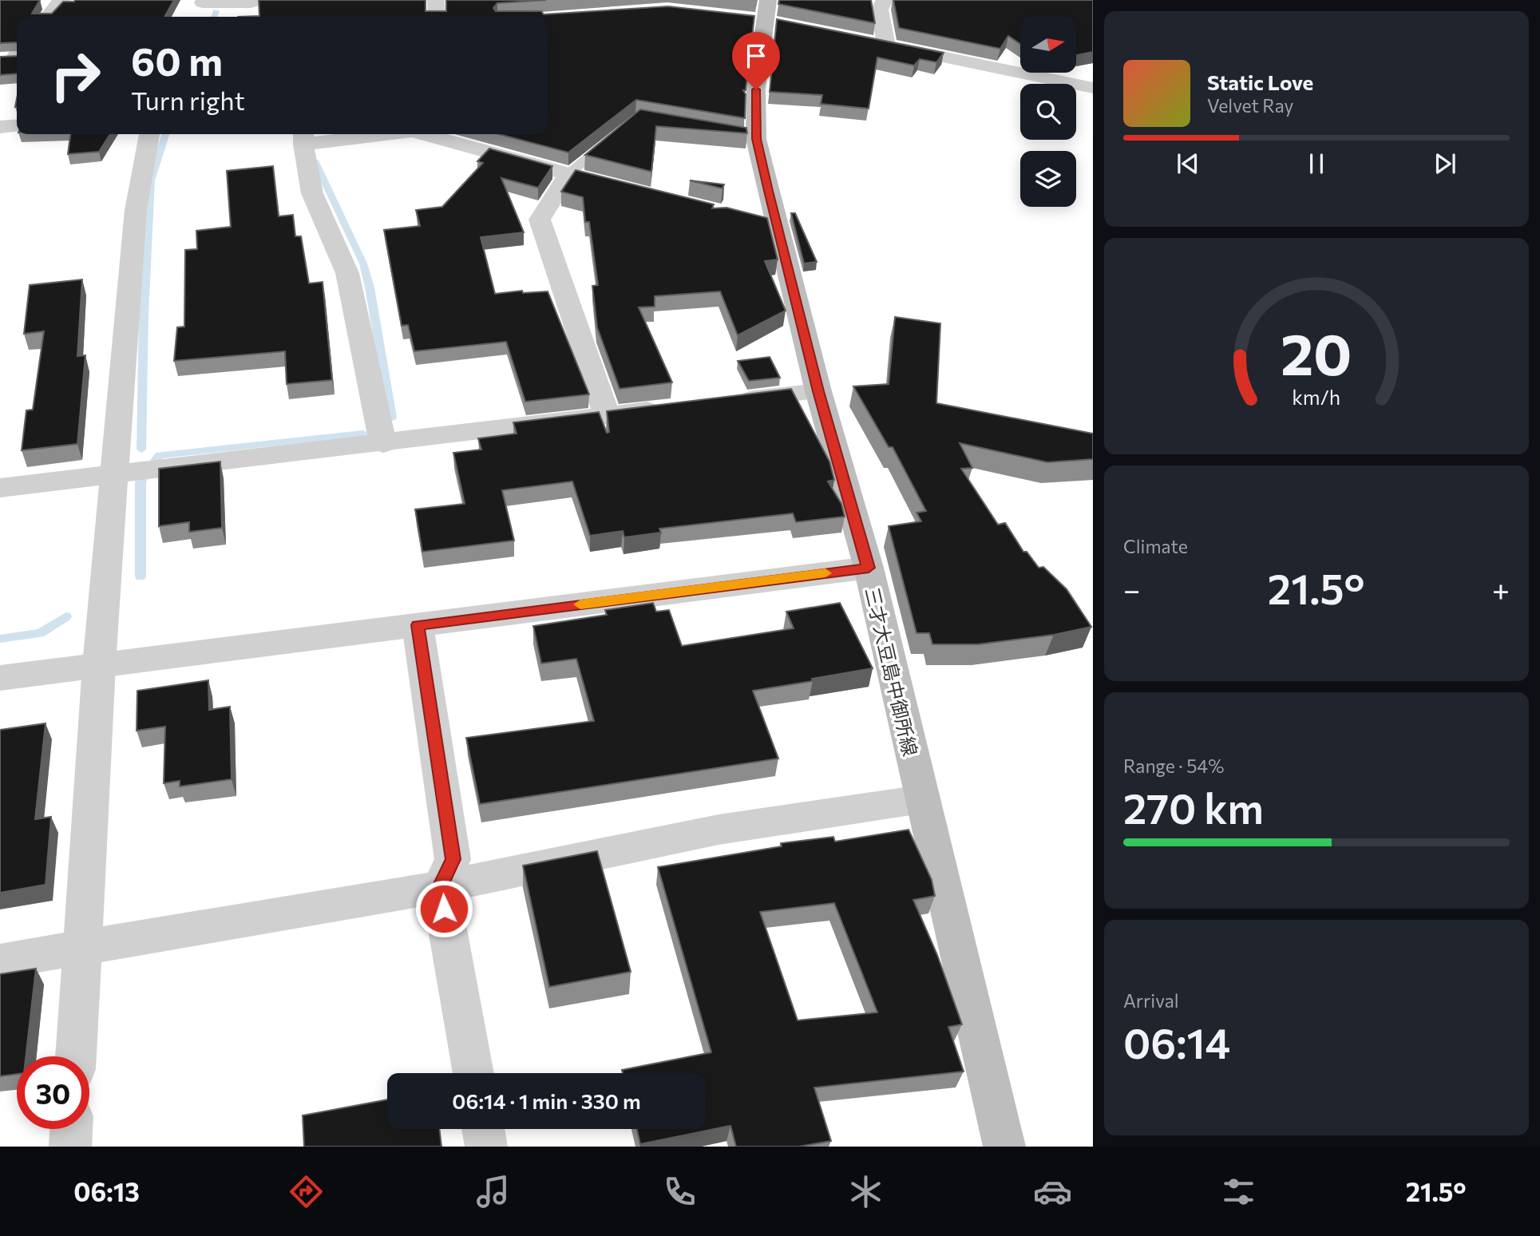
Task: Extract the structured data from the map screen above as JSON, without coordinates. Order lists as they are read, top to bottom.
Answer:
{
  "streets": {
    "main road": ["三才大豆島中御所線"]
  },
  "north": "right",
  "page": {
    "turn": ["60 m", "Turn right"],
    "song": ["Static Love", "Velvet Ray"],
    "tile": [
      "Climate",
      ["Range · 54%", "270 km"],
      ["Arrival", "06:14"]
    ],
    "heat": ["−", "21.5°", "+"],
    "limit": "30",
    "trip": "06:14 · 1 min · 330 m",
    "tabs": ["06:13", "21.5°"],
    "gauge": ["20", "km/h"]
  }
}
